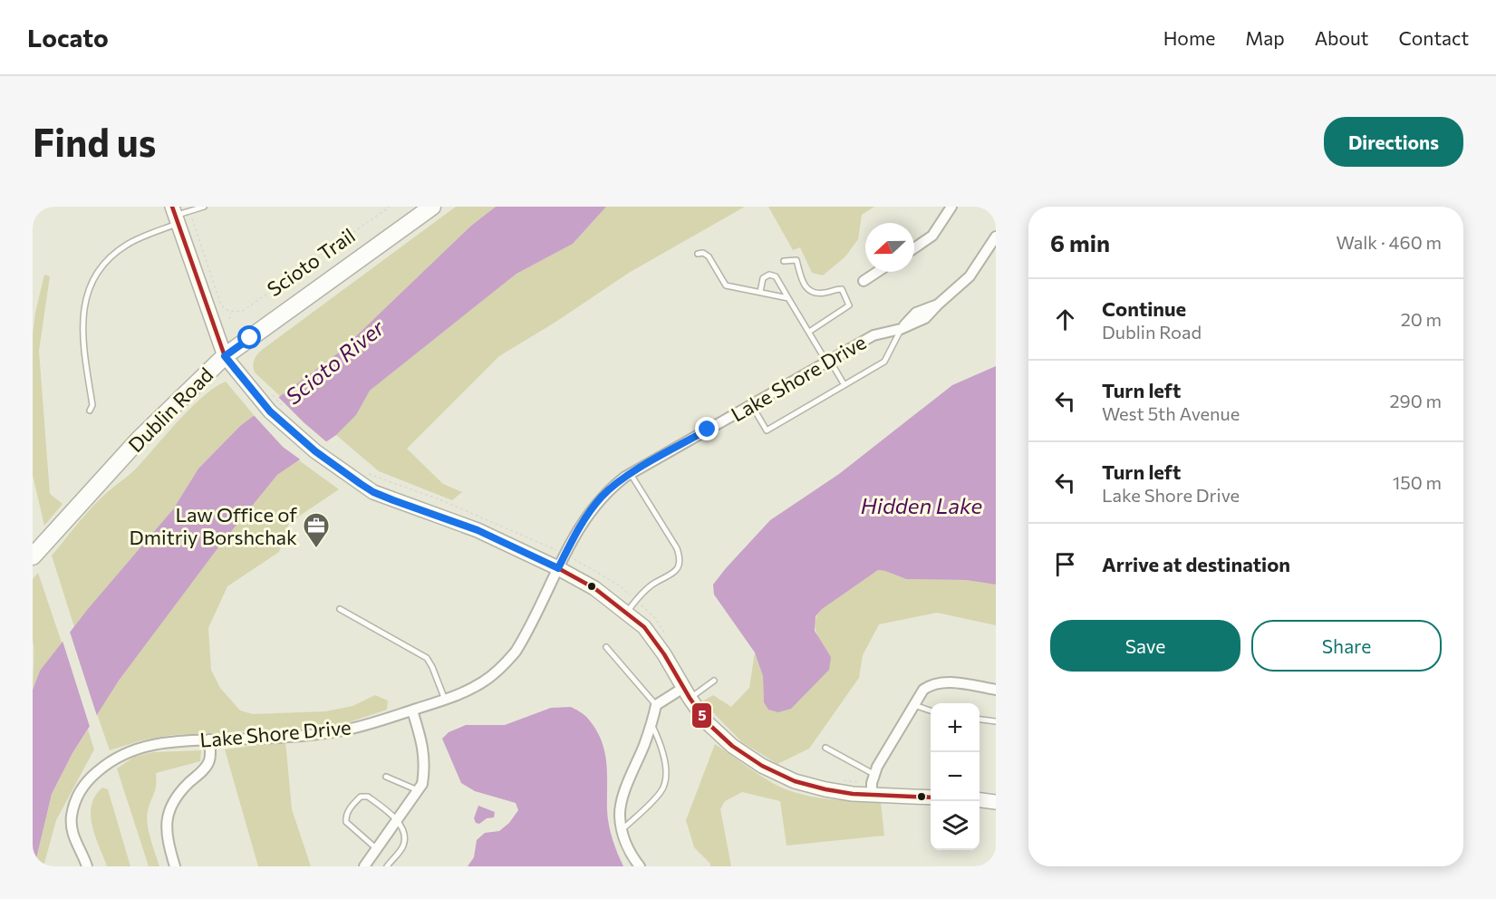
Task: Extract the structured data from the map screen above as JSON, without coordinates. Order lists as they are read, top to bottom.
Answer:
{
  "streets": {
    "main road": ["Dublin Road"],
    "street": ["Lake Shore Drive"],
    "path": ["Scioto Trail"]
  },
  "water": ["Scioto River", "Hidden Lake"],
  "places": {
    "office": ["Law Office of Dmitriy Borshchak"]
  },
  "lines": ["transit line 5"],
  "north": "left",
  "page": {
    "header": "Locato",
    "nav": [
      "Home",
      "Map",
      "About",
      "Contact"
    ],
    "buttons": [
      "Directions",
      ["Save", "Share"]
    ],
    "title": "Find us",
    "heading": ["6 min", "Walk · 460 m"],
    "list": [
      ["Continue", "Dublin Road", "20 m"],
      ["Turn left", "West 5th Avenue", "290 m"],
      ["Turn left", "Lake Shore Drive", "150 m"],
      "Arrive at destination"
    ],
    "map_buttons": ["+", "−"]
  }
}
